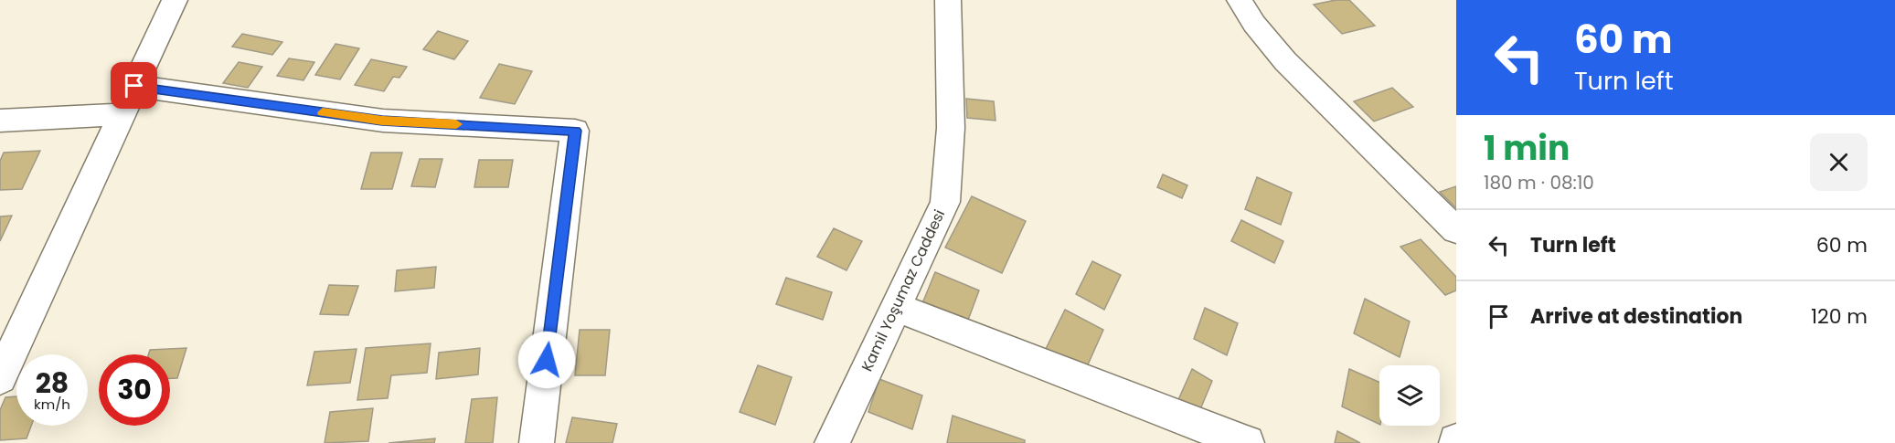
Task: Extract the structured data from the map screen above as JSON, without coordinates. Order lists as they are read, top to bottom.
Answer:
{
  "streets": {
    "street": ["Kamil Yoşumaz Caddesi"]
  },
  "page": {
    "turn": ["60 m", "Turn left"],
    "heading": ["1 min", "180 m · 08:10"],
    "list": [
      {
        "name": "Turn left",
        "value": "60 m"
      },
      {
        "name": "Arrive at destination",
        "value": "120 m"
      }
    ],
    "speed": "28 km/h",
    "limit": "30"
  }
}
